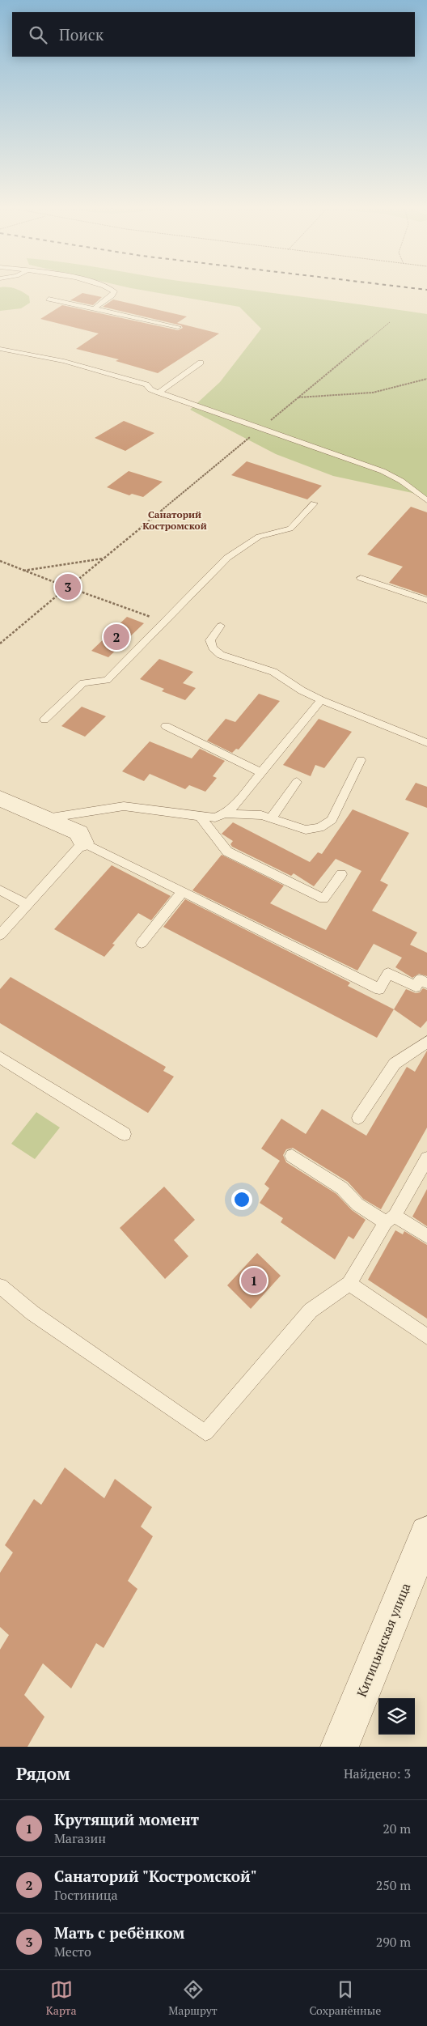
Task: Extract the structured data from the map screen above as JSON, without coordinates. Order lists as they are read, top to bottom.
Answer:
{
  "streets": {
    "street": ["Китицынская улица"]
  },
  "districts": ["Санаторий Костромской"],
  "page": {
    "search": "Поиск",
    "pins": ["3", "2", "1"],
    "heading": ["Рядом", "Найдено: 3"],
    "list": [
      {
        "mark": "1",
        "name": "Крутящий момент",
        "note": "Магазин",
        "value": "20 m"
      },
      {
        "mark": "2",
        "name": "Санаторий \"Костромской\"",
        "note": "Гостиница",
        "value": "250 m"
      },
      {
        "mark": "3",
        "name": "Мать с ребёнком",
        "note": "Место",
        "value": "290 m"
      }
    ],
    "nav": ["Карта", "Маршрут", "Сохранённые"]
  }
}
